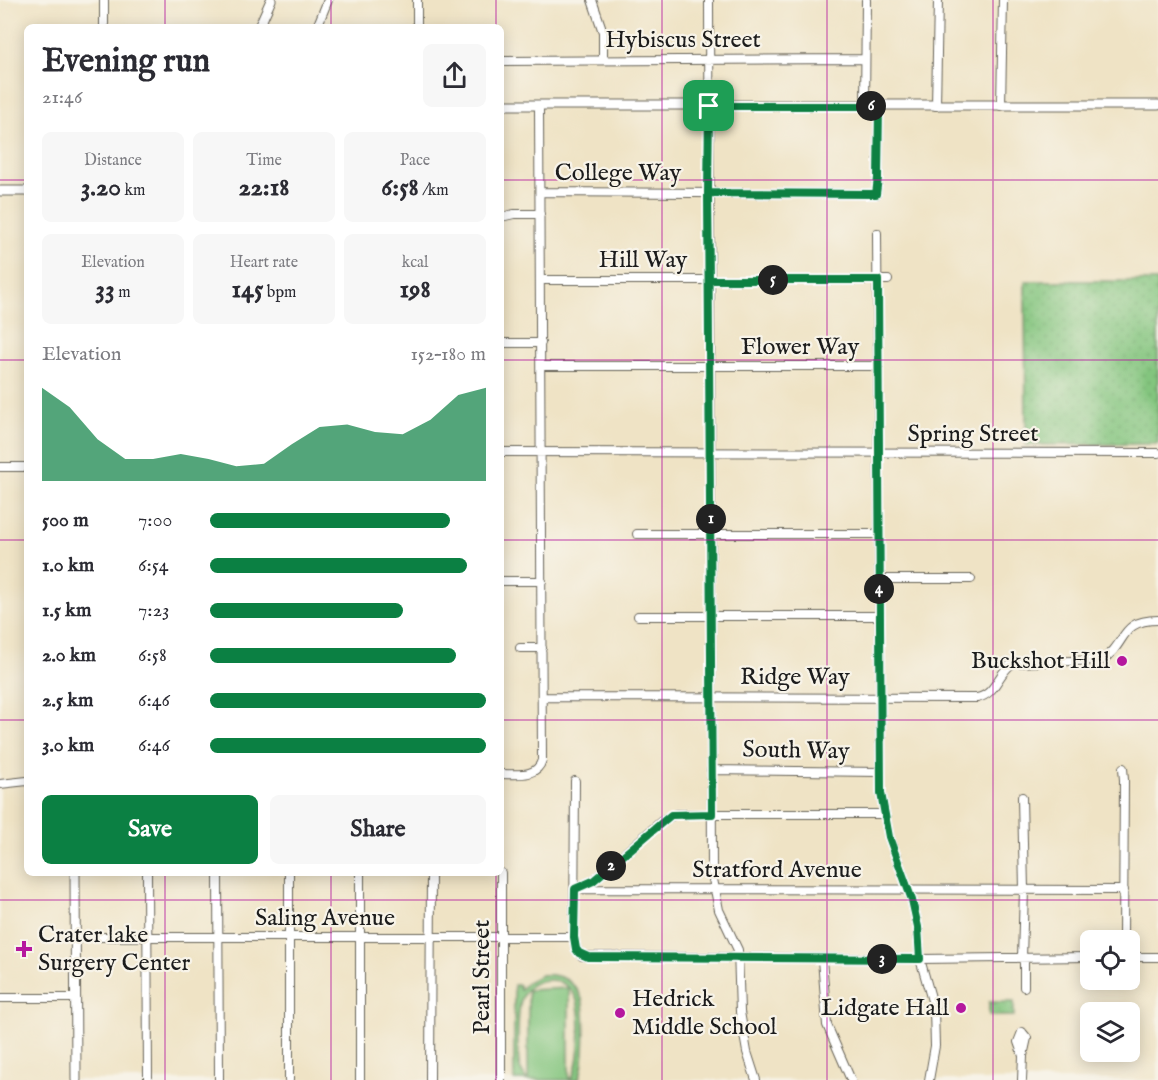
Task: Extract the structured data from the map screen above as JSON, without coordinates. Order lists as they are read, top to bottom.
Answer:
{
  "streets": {
    "street": [
      "Hybiscus Street",
      "College Way",
      "Hill Way",
      "Flower Way",
      "Spring Street",
      "Ridge Way",
      "South Way",
      "Stratford Avenue",
      "Saling Avenue",
      "Pearl Street"
    ]
  },
  "crossings": [
    ["Saling Avenue", "Pearl Street"]
  ],
  "places": {
    "other": ["Buckshot Hill", "Lidgate Hall", "Hedrick Middle School"],
    "health": ["Crater lake Surgery Center"]
  },
  "page": {
    "heading": ["Evening run", "21:46"],
    "pins": [
      "6",
      "5",
      "1",
      "4",
      "2",
      "3"
    ],
    "stats": [
      ["Distance", "3.20 km"],
      ["Time", "22:18"],
      ["Pace", "6:58 /km"],
      ["Elevation", "33 m"],
      ["Heart rate", "145 bpm"],
      ["kcal", "198"]
    ],
    "chart": ["Elevation", "152–180 m"],
    "list": [
      {
        "name": "500 m",
        "note": "7:00"
      },
      {
        "name": "1.0 km",
        "note": "6:54"
      },
      {
        "name": "1.5 km",
        "note": "7:23"
      },
      {
        "name": "2.0 km",
        "note": "6:58"
      },
      {
        "name": "2.5 km",
        "note": "6:46"
      },
      {
        "name": "3.0 km",
        "note": "6:46"
      }
    ],
    "buttons": ["Save", "Share"]
  }
}
